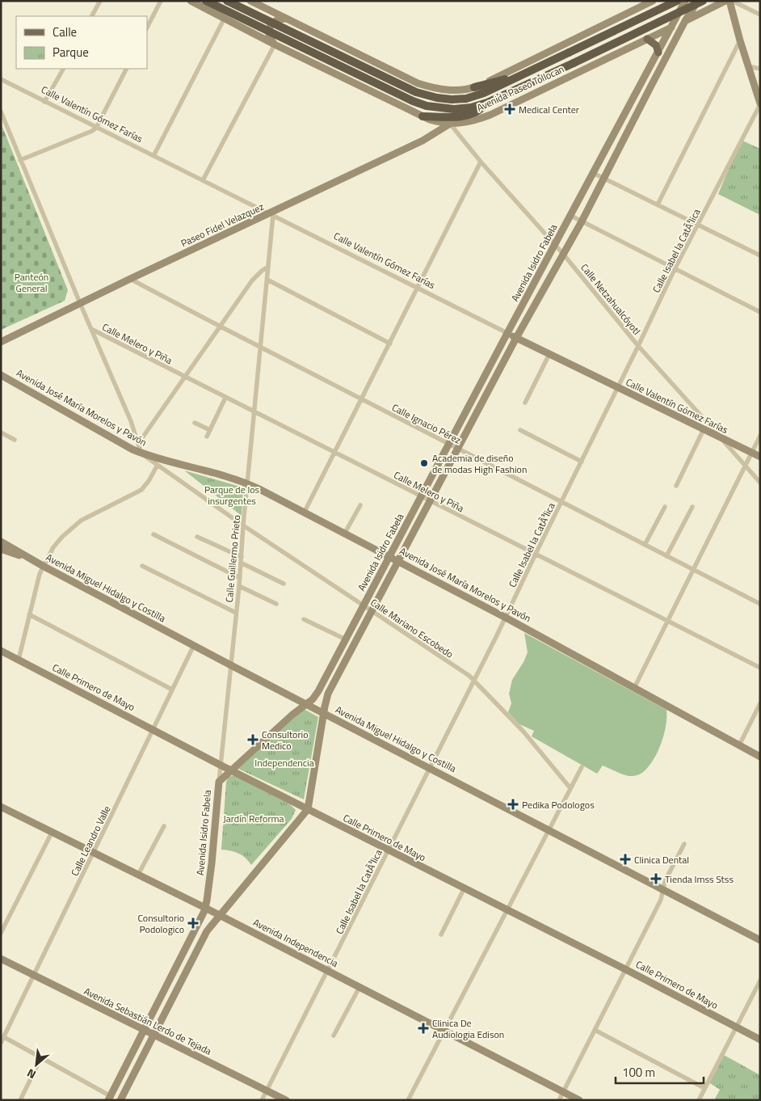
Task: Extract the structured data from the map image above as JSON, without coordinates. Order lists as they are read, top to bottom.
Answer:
{
  "streets": {
    "highway": ["Avenida Paseo Tollocan"],
    "main road": [
      "Calle Valentín Gómez Farías",
      "Paseo Fidel Velazquez",
      "Avenida Isidro Fabela",
      "Avenida José María Morelos y Pavón",
      "Avenida Miguel Hidalgo y Costilla",
      "Calle Primero de Mayo",
      "Avenida Independencia",
      "Avenida Sebastián Lerdo de Tejada"
    ],
    "street": [
      "Calle Isabel la CatÃ³lica",
      "Calle Netzahualcóyotl",
      "Calle Melero y Piña",
      "Calle Ignacio Pérez",
      "Calle Guillermo Prieto",
      "Calle Mariano Escobedo",
      "Calle Leandro Valle"
    ]
  },
  "crossings": [
    ["Avenida Paseo Tollocan", "Paseo Fidel Velazquez"],
    ["Avenida Paseo Tollocan", "Avenida Isidro Fabela"],
    ["Avenida Paseo Tollocan", "Calle Netzahualcóyotl"],
    ["Calle Valentín Gómez Farías", "Paseo Fidel Velazquez"],
    ["Calle Valentín Gómez Farías", "Calle Isabel la CatÃ³lica"],
    ["Calle Valentín Gómez Farías", "Avenida Isidro Fabela"],
    ["Calle Valentín Gómez Farías", "Calle Netzahualcóyotl"],
    ["Calle Valentín Gómez Farías", "Calle Guillermo Prieto"],
    ["Paseo Fidel Velazquez", "Calle Netzahualcóyotl"],
    ["Paseo Fidel Velazquez", "Calle Ignacio Pérez"],
    ["Paseo Fidel Velazquez", "Calle Guillermo Prieto"],
    ["Calle Isabel la CatÃ³lica", "Calle Netzahualcóyotl"],
    ["Calle Isabel la CatÃ³lica", "Calle Melero y Piña"],
    ["Calle Isabel la CatÃ³lica", "Avenida José María Morelos y Pavón"],
    ["Calle Isabel la CatÃ³lica", "Calle Ignacio Pérez"],
    ["Calle Isabel la CatÃ³lica", "Avenida Miguel Hidalgo y Costilla"],
    ["Calle Isabel la CatÃ³lica", "Calle Mariano Escobedo"],
    ["Calle Isabel la CatÃ³lica", "Calle Primero de Mayo"],
    ["Calle Isabel la CatÃ³lica", "Avenida Independencia"],
    ["Calle Isabel la CatÃ³lica", "Avenida Sebastián Lerdo de Tejada"],
    ["Avenida Isidro Fabela", "Calle Netzahualcóyotl"],
    ["Avenida Isidro Fabela", "Calle Melero y Piña"],
    ["Avenida Isidro Fabela", "Avenida José María Morelos y Pavón"],
    ["Avenida Isidro Fabela", "Calle Ignacio Pérez"],
    ["Avenida Isidro Fabela", "Calle Guillermo Prieto"],
    ["Avenida Isidro Fabela", "Avenida Miguel Hidalgo y Costilla"],
    ["Avenida Isidro Fabela", "Calle Mariano Escobedo"],
    ["Avenida Isidro Fabela", "Calle Primero de Mayo"],
    ["Avenida Isidro Fabela", "Avenida Independencia"],
    ["Avenida Isidro Fabela", "Avenida Sebastián Lerdo de Tejada"],
    ["Calle Melero y Piña", "Calle Guillermo Prieto"],
    ["Avenida José María Morelos y Pavón", "Calle Guillermo Prieto"],
    ["Avenida José María Morelos y Pavón", "Calle Mariano Escobedo"],
    ["Calle Ignacio Pérez", "Calle Guillermo Prieto"],
    ["Calle Guillermo Prieto", "Avenida Miguel Hidalgo y Costilla"],
    ["Calle Guillermo Prieto", "Calle Mariano Escobedo"],
    ["Calle Guillermo Prieto", "Calle Primero de Mayo"],
    ["Avenida Miguel Hidalgo y Costilla", "Calle Leandro Valle"],
    ["Calle Primero de Mayo", "Calle Leandro Valle"],
    ["Calle Leandro Valle", "Avenida Independencia"],
    ["Calle Leandro Valle", "Avenida Sebastián Lerdo de Tejada"]
  ],
  "parks": [
    "Panteón General",
    "Parque de los insurgentes",
    "Independencia",
    "Jardín Reforma"
  ],
  "places": {
    "health": [
      "Medical Center",
      "Consultorio Medico",
      "Pedika Podologos",
      "Clinica Dental",
      "Tienda Imss Stss",
      "Consultorio Podologico",
      "Clinica De Audiologia Edison"
    ],
    "other": ["Academia de diseño de modas High Fashion"]
  },
  "legend": ["Calle", "Parque"],
  "scale_bar": "100 m",
  "north": "bottom left"
}
